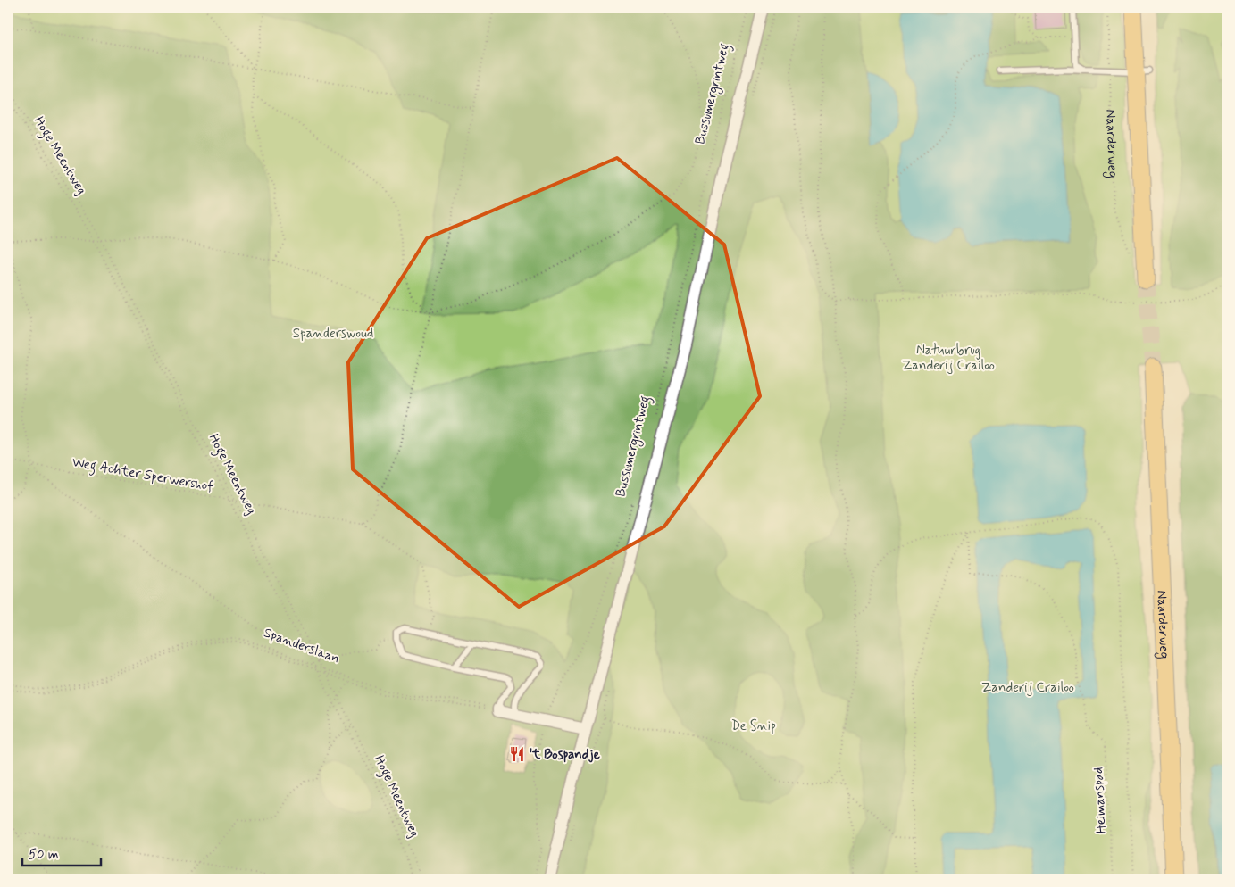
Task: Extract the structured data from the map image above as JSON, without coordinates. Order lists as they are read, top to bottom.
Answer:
{
  "streets": {
    "main road": ["Naarderweg"],
    "street": ["Bussumergrintweg"],
    "path": [
      "Hoge Meentweg",
      "Weg Achter Sperwershof",
      "Spanderslaan",
      "Heimanspad"
    ]
  },
  "crossings": [
    ["Hoge Meentweg", "Weg Achter Sperwershof"],
    ["Hoge Meentweg", "Spanderslaan"]
  ],
  "parks": [
    "Spanderswoud",
    "Natuurbrug Zanderij Crailoo",
    "Zanderij Crailoo",
    "De Snip"
  ],
  "places": {
    "restaurant": ["'t Bospandje"]
  },
  "scale_bar": "50 m"
}
